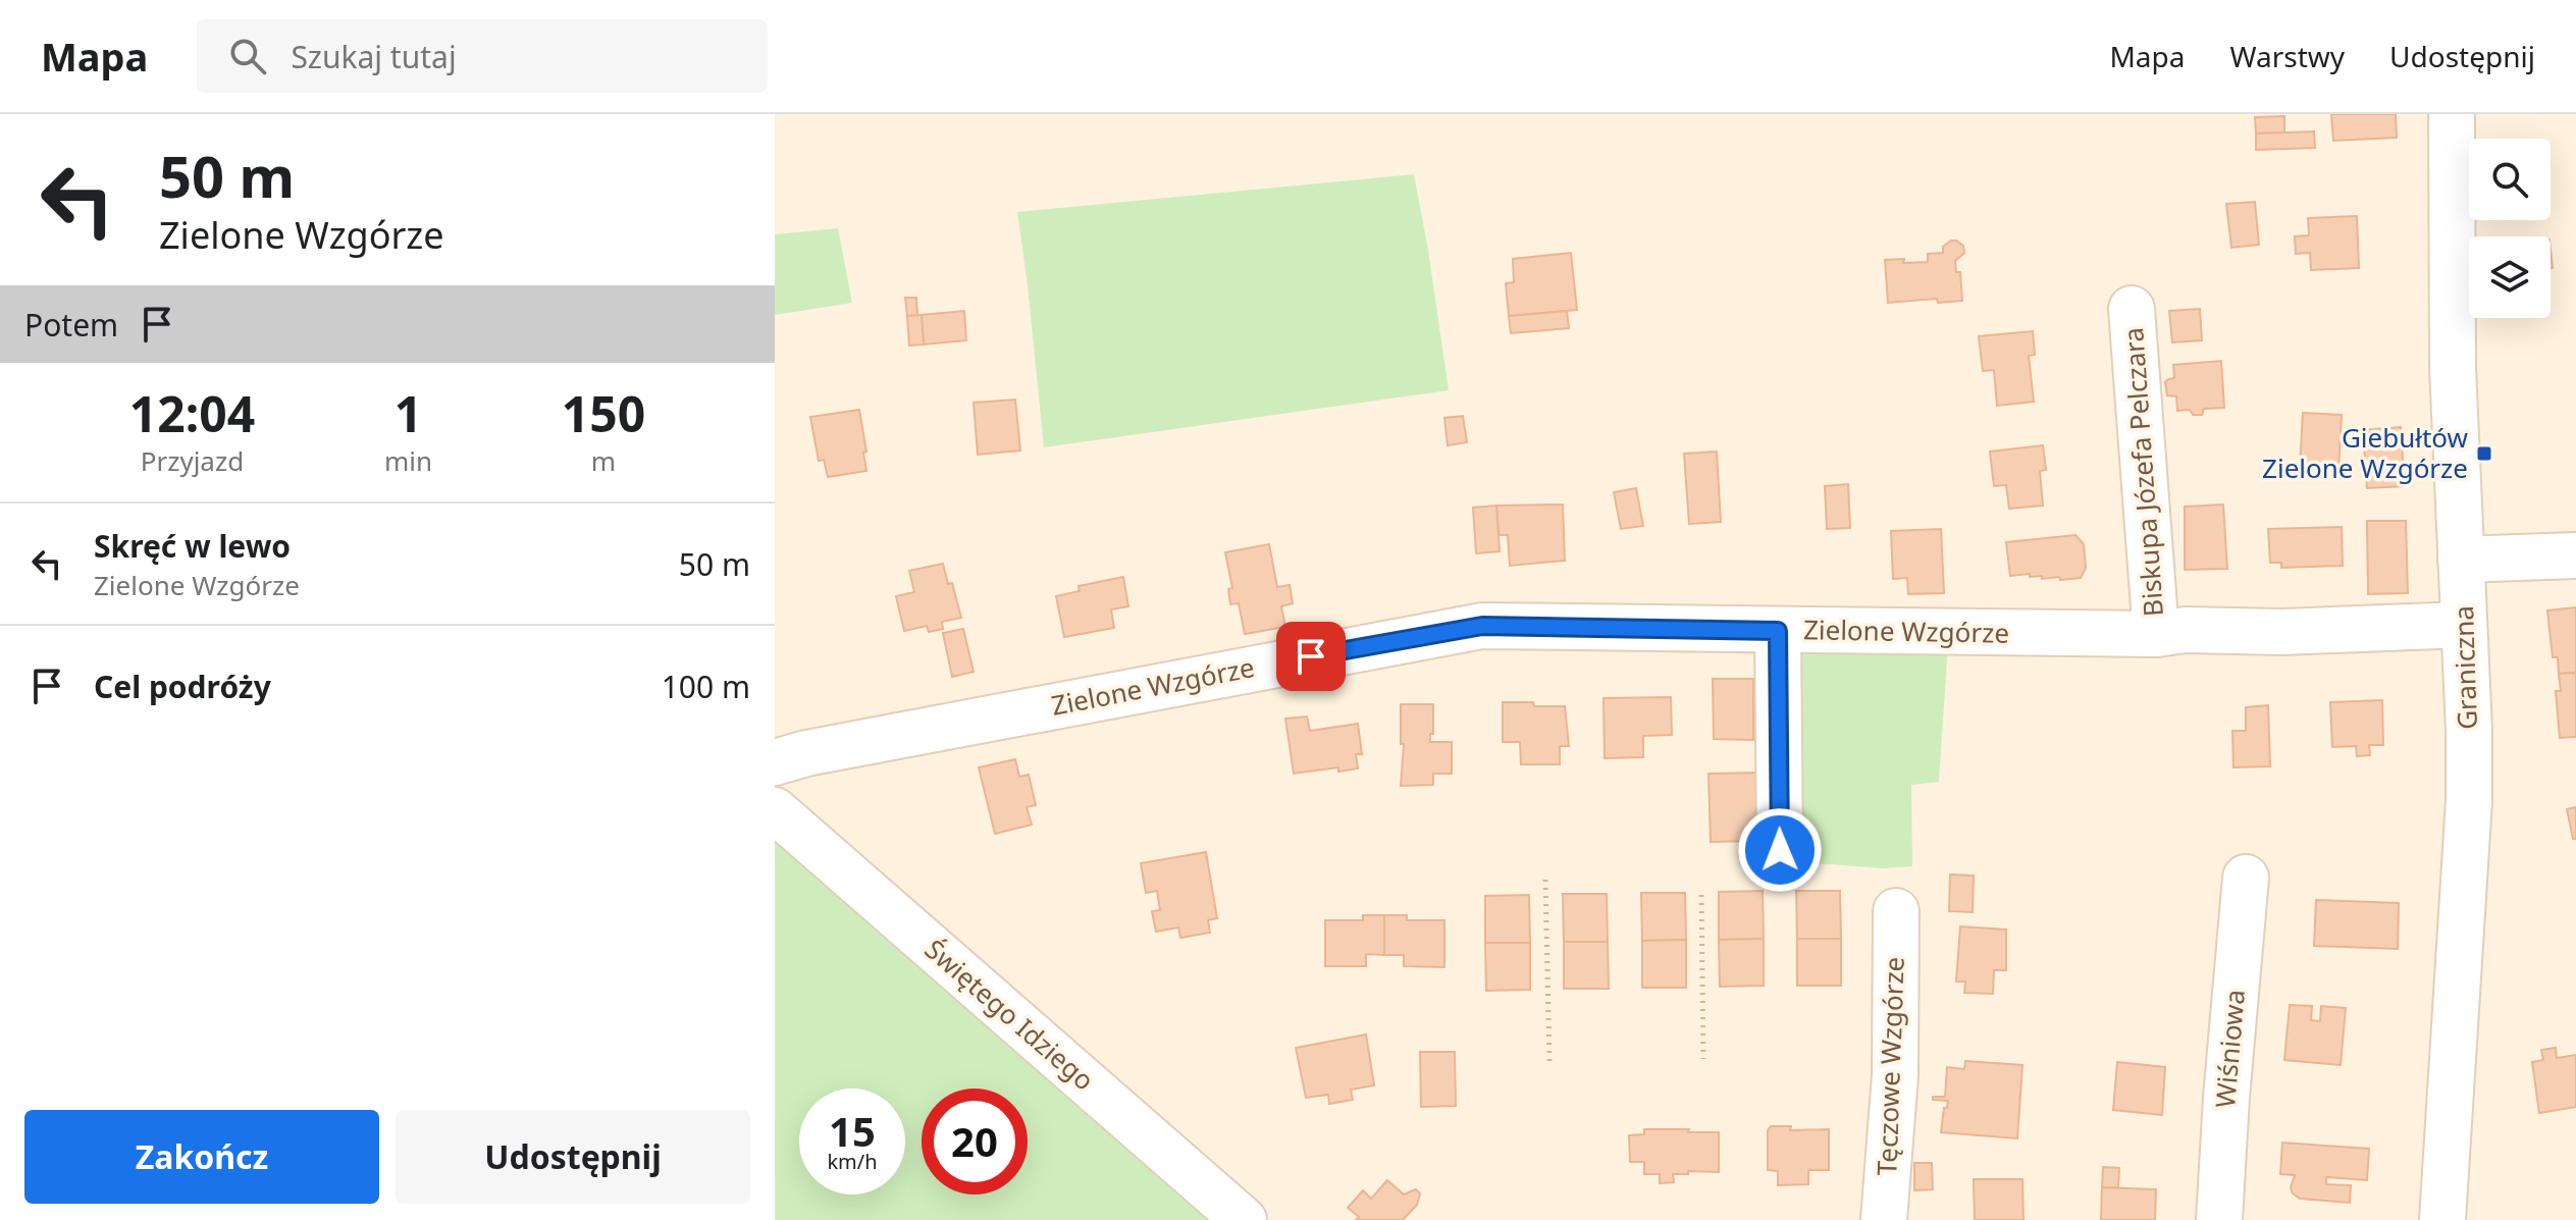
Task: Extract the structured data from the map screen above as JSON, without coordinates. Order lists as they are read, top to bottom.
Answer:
{
  "streets": {
    "street": [
      "Biskupa Józefa Pelczara",
      "Zielone Wzgórze",
      "Graniczna",
      "Świętego Idziego",
      "Wiśniowa",
      "Tęczowe Wzgórze"
    ]
  },
  "crossings": [
    ["Biskupa Józefa Pelczara", "Zielone Wzgórze"],
    ["Zielone Wzgórze", "Graniczna"]
  ],
  "places": {
    "transit": ["Giebułtów Zielone Wzgórze"]
  },
  "page": {
    "header": "Mapa",
    "search": "Szukaj tutaj",
    "nav": ["Mapa", "Warstwy", "Udostępnij"],
    "turn": ["50 m", "Zielone Wzgórze"],
    "then": "Potem",
    "eta": [
      "12:04",
      "Przyjazd",
      "1",
      "min",
      "150",
      "m"
    ],
    "list": [
      {
        "name": "Skręć w lewo",
        "note": "Zielone Wzgórze",
        "value": "50 m"
      },
      {
        "name": "Cel podróży",
        "value": "100 m"
      }
    ],
    "speed": "15 km/h",
    "limit": "20",
    "buttons": ["Zakończ", "Udostępnij"]
  }
}
